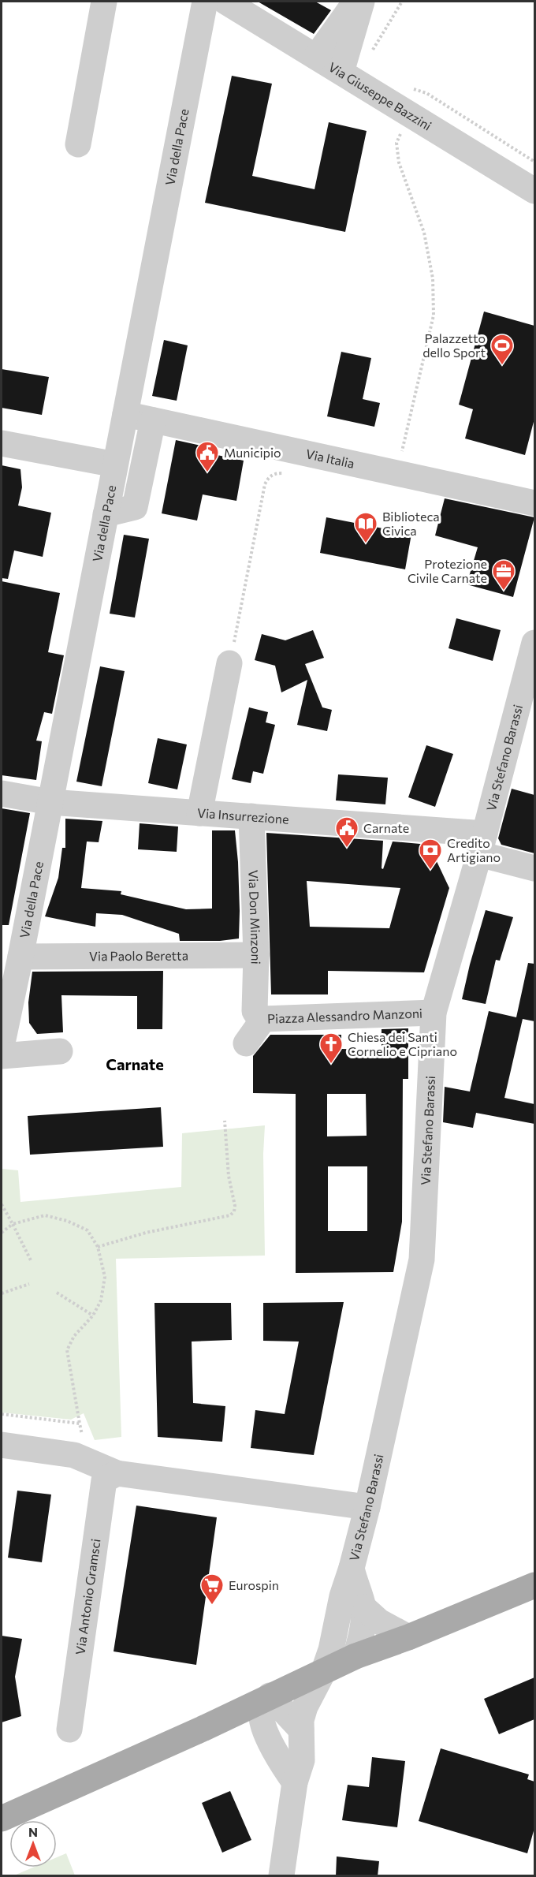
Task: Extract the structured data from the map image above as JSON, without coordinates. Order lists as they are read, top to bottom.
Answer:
{
  "streets": {
    "street": [
      "Via Giuseppe Bazzini",
      "Via della Pace",
      "Via Italia",
      "Via Stefano Barassi",
      "Via Insurrezione",
      "Via Don Minzoni",
      "Via Paolo Beretta",
      "Piazza Alessandro Manzoni",
      "Via Antonio Gramsci"
    ]
  },
  "crossings": [
    ["Via della Pace", "Via Italia"],
    ["Via della Pace", "Via Insurrezione"],
    ["Via della Pace", "Via Paolo Beretta"],
    ["Via Stefano Barassi", "Via Insurrezione"],
    ["Via Stefano Barassi", "Piazza Alessandro Manzoni"],
    ["Via Insurrezione", "Via Don Minzoni"],
    ["Via Don Minzoni", "Via Paolo Beretta"],
    ["Via Don Minzoni", "Piazza Alessandro Manzoni"]
  ],
  "districts": ["Carnate"],
  "places": {
    "sports": ["Palazzetto dello Sport"],
    "public building": ["Municipio", "Carnate"],
    "library": ["Biblioteca Civica"],
    "office": ["Protezione Civile Carnate"],
    "bank": ["Credito Artigiano"],
    "church": ["Chiesa dei Santi Cornelio e Cipriano"],
    "supermarket": ["Eurospin"]
  },
  "north": "top"
}
